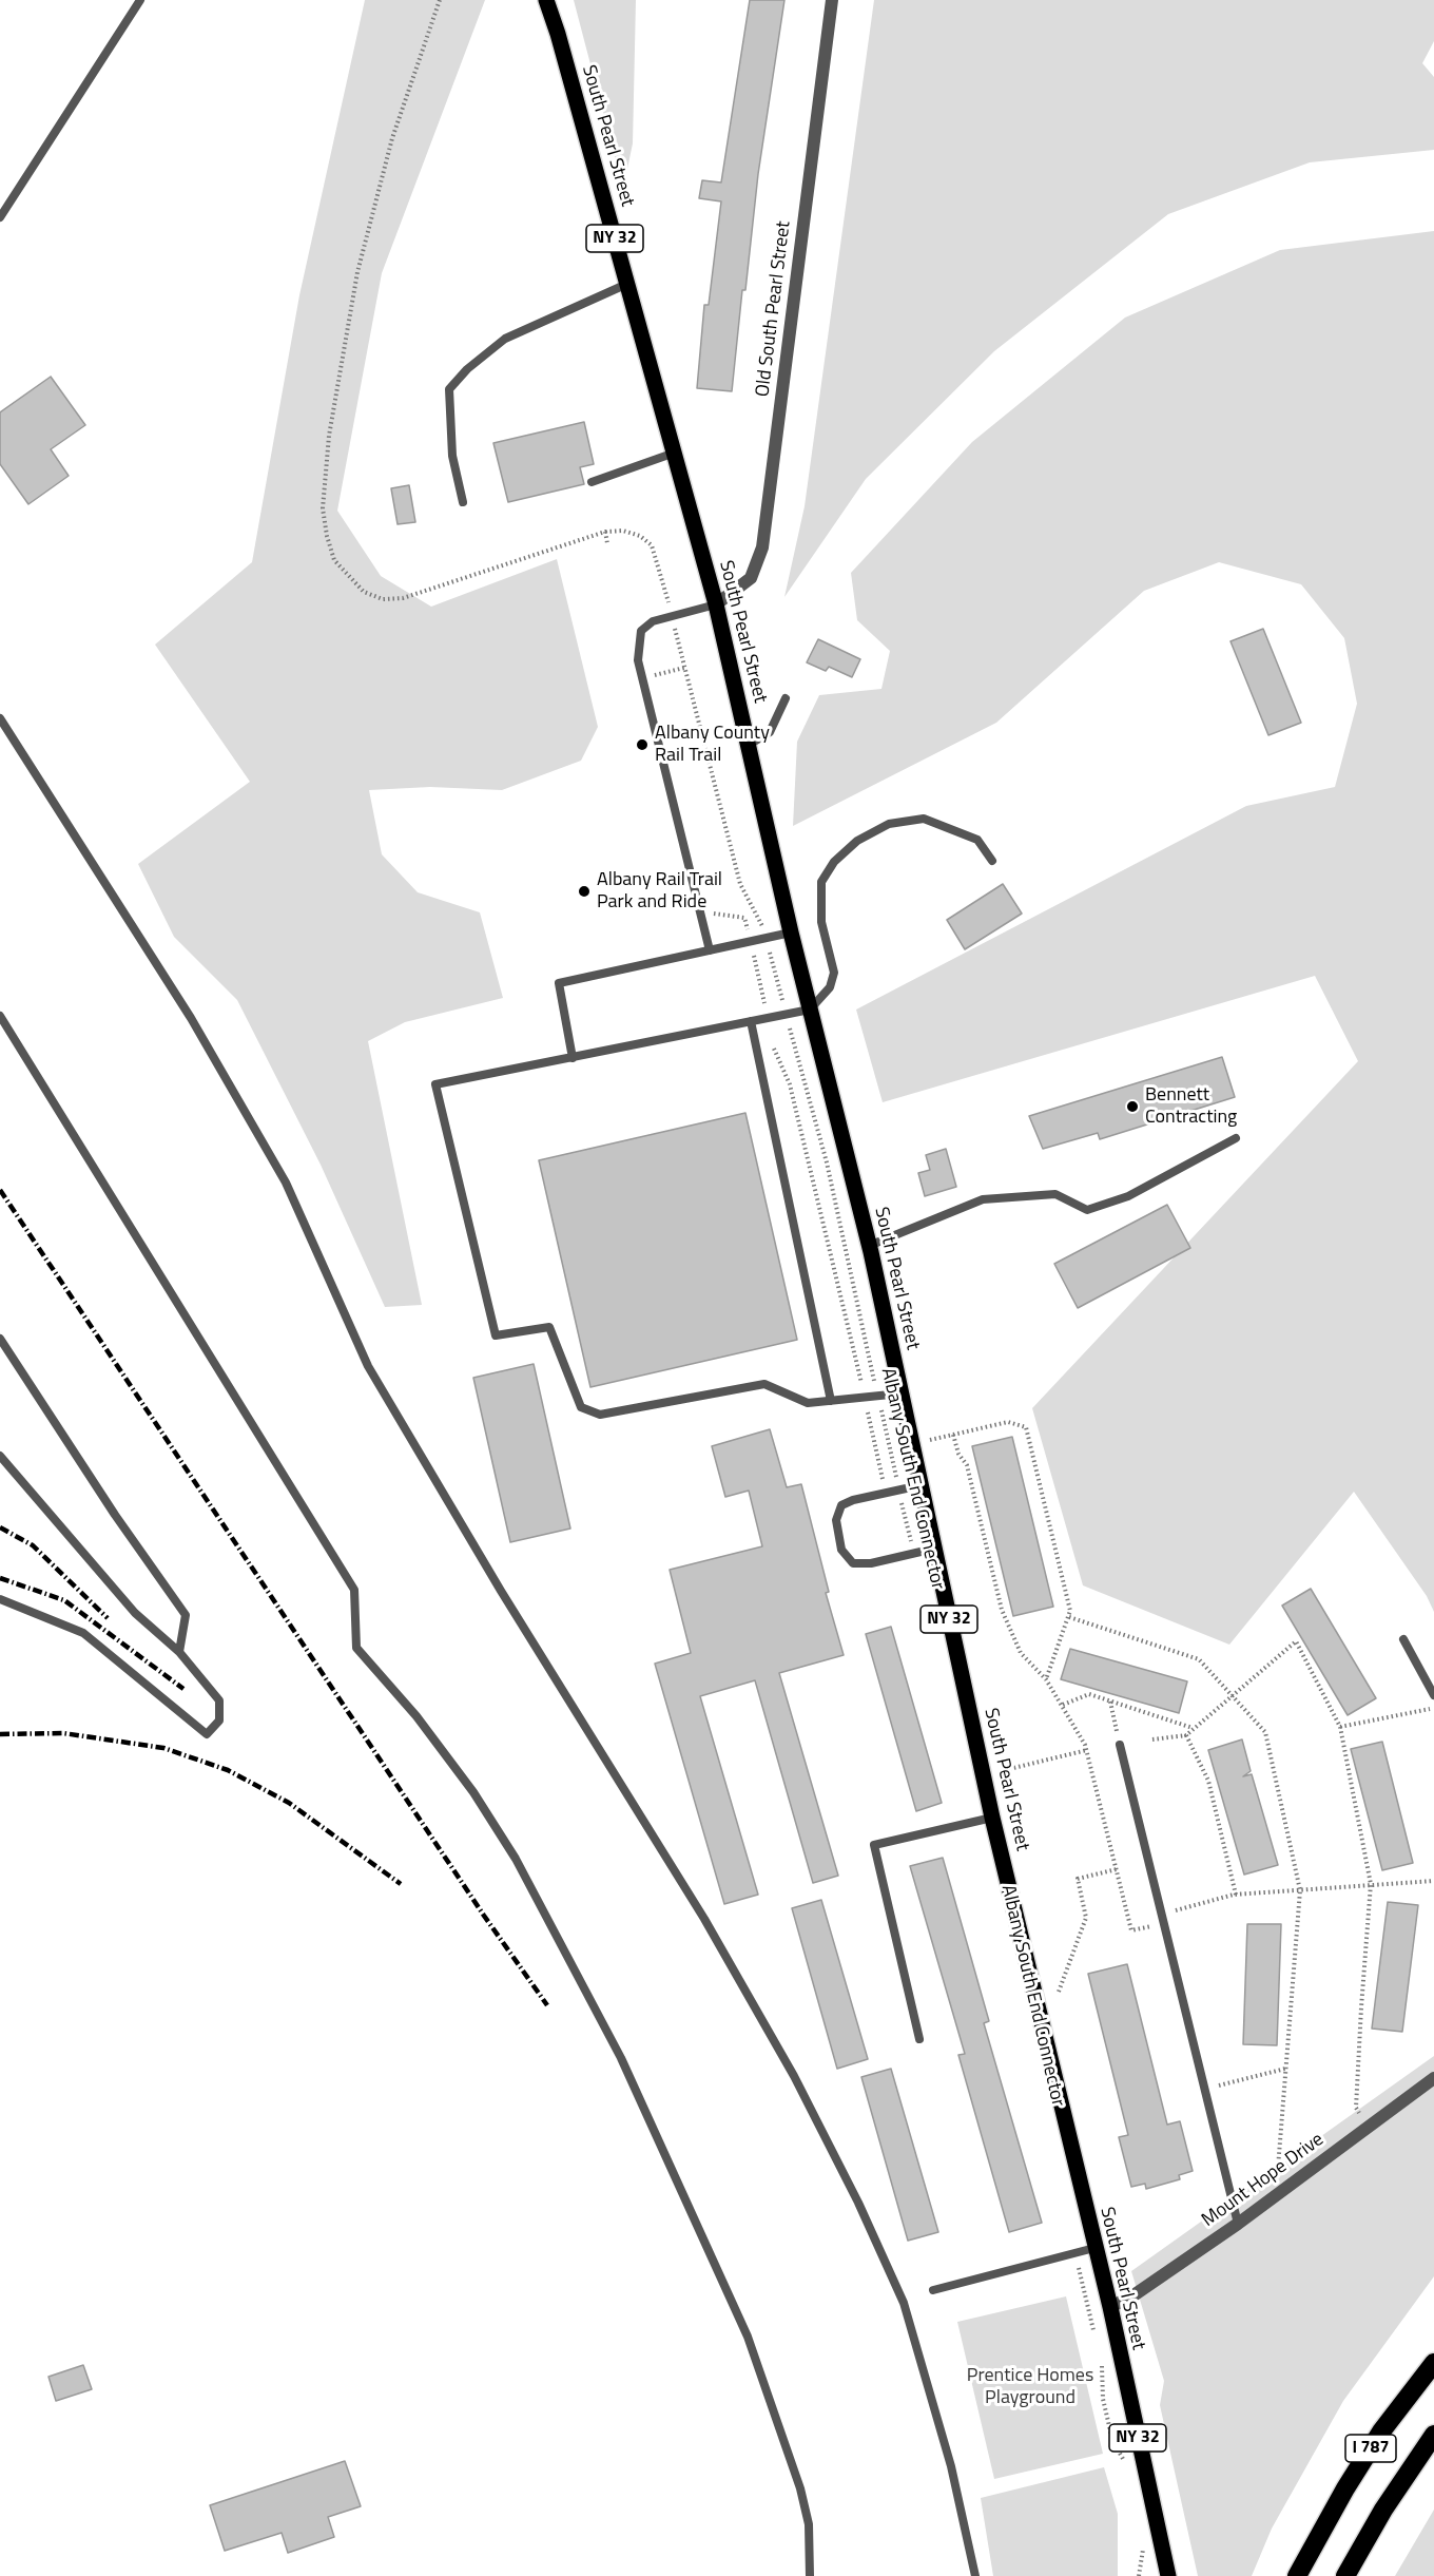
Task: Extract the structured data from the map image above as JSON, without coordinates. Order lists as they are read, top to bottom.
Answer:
{
  "streets": {
    "highway": ["I 787"],
    "main road": ["South Pearl Street", "NY 32"],
    "street": ["Old South Pearl Street", "Mount Hope Drive"],
    "path": ["Albany South End Connector"]
  },
  "crossings": [
    ["South Pearl Street", "Old South Pearl Street"],
    ["South Pearl Street", "Mount Hope Drive"]
  ],
  "parks": ["Prentice Homes Playground"],
  "places": ["Albany County Rail Trail", "Albany Rail Trail Park and Ride", "Bennett Contracting"]
}
